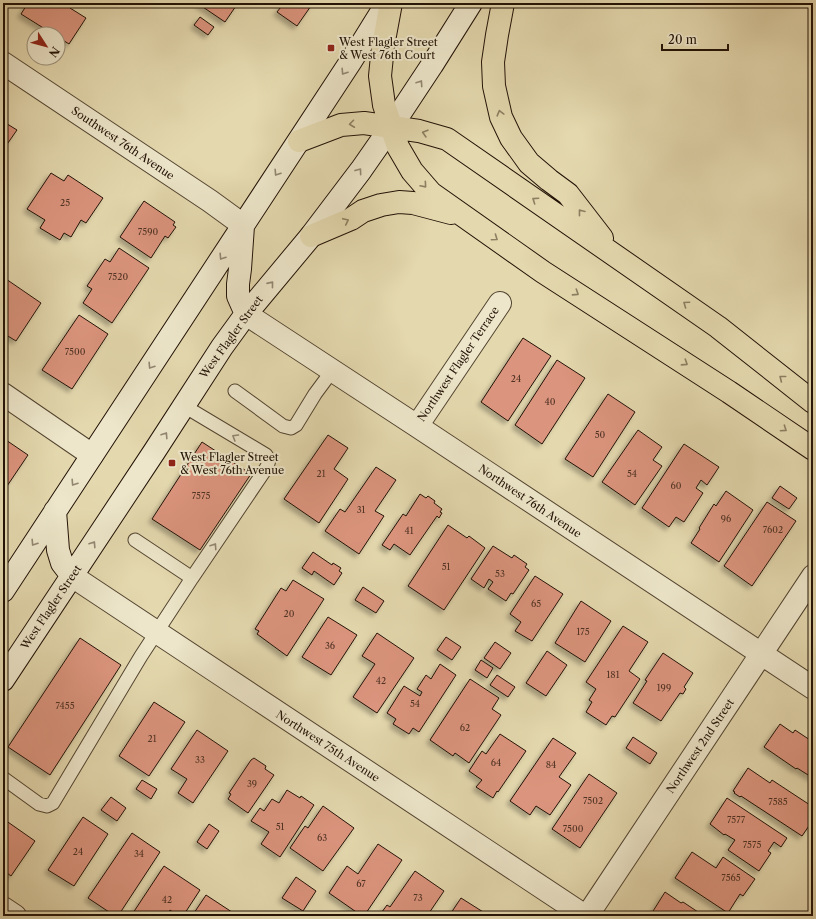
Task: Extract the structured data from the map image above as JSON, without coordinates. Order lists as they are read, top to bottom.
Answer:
{
  "streets": {
    "street": [
      "Southwest 76th Avenue",
      "West Flagler Street",
      "Northwest Flagler Terrace",
      "Northwest 76th Avenue",
      "Northwest 75th Avenue",
      "Northwest 2nd Street"
    ]
  },
  "crossings": [
    ["West Flagler Street", "Northwest 76th Avenue"],
    ["West Flagler Street", "Northwest 75th Avenue"],
    ["Northwest Flagler Terrace", "Northwest 76th Avenue"],
    ["Northwest 76th Avenue", "Northwest 2nd Street"],
    ["Northwest 75th Avenue", "Northwest 2nd Street"]
  ],
  "places": {
    "transit": ["West Flagler Street & West 76th Court", "West Flagler Street & West 76th Avenue"]
  },
  "house_numbers": [
    "25",
    "7590",
    "7520",
    "7500",
    "24",
    "40",
    "50",
    "21",
    "54",
    "60",
    "7575",
    "31",
    "96",
    "7602",
    "41",
    "51",
    "53",
    "65",
    "20",
    "175",
    "36",
    "181",
    "42",
    "199",
    "54",
    "7455",
    "62",
    "21",
    "33",
    "64",
    "84",
    "39",
    "7502",
    "7585",
    "7577",
    "51",
    "7500",
    "63",
    "7575",
    "24",
    "34",
    "7565",
    "67",
    "73",
    "42"
  ],
  "scale_bar": "20 m",
  "north": "bottom right"
}
